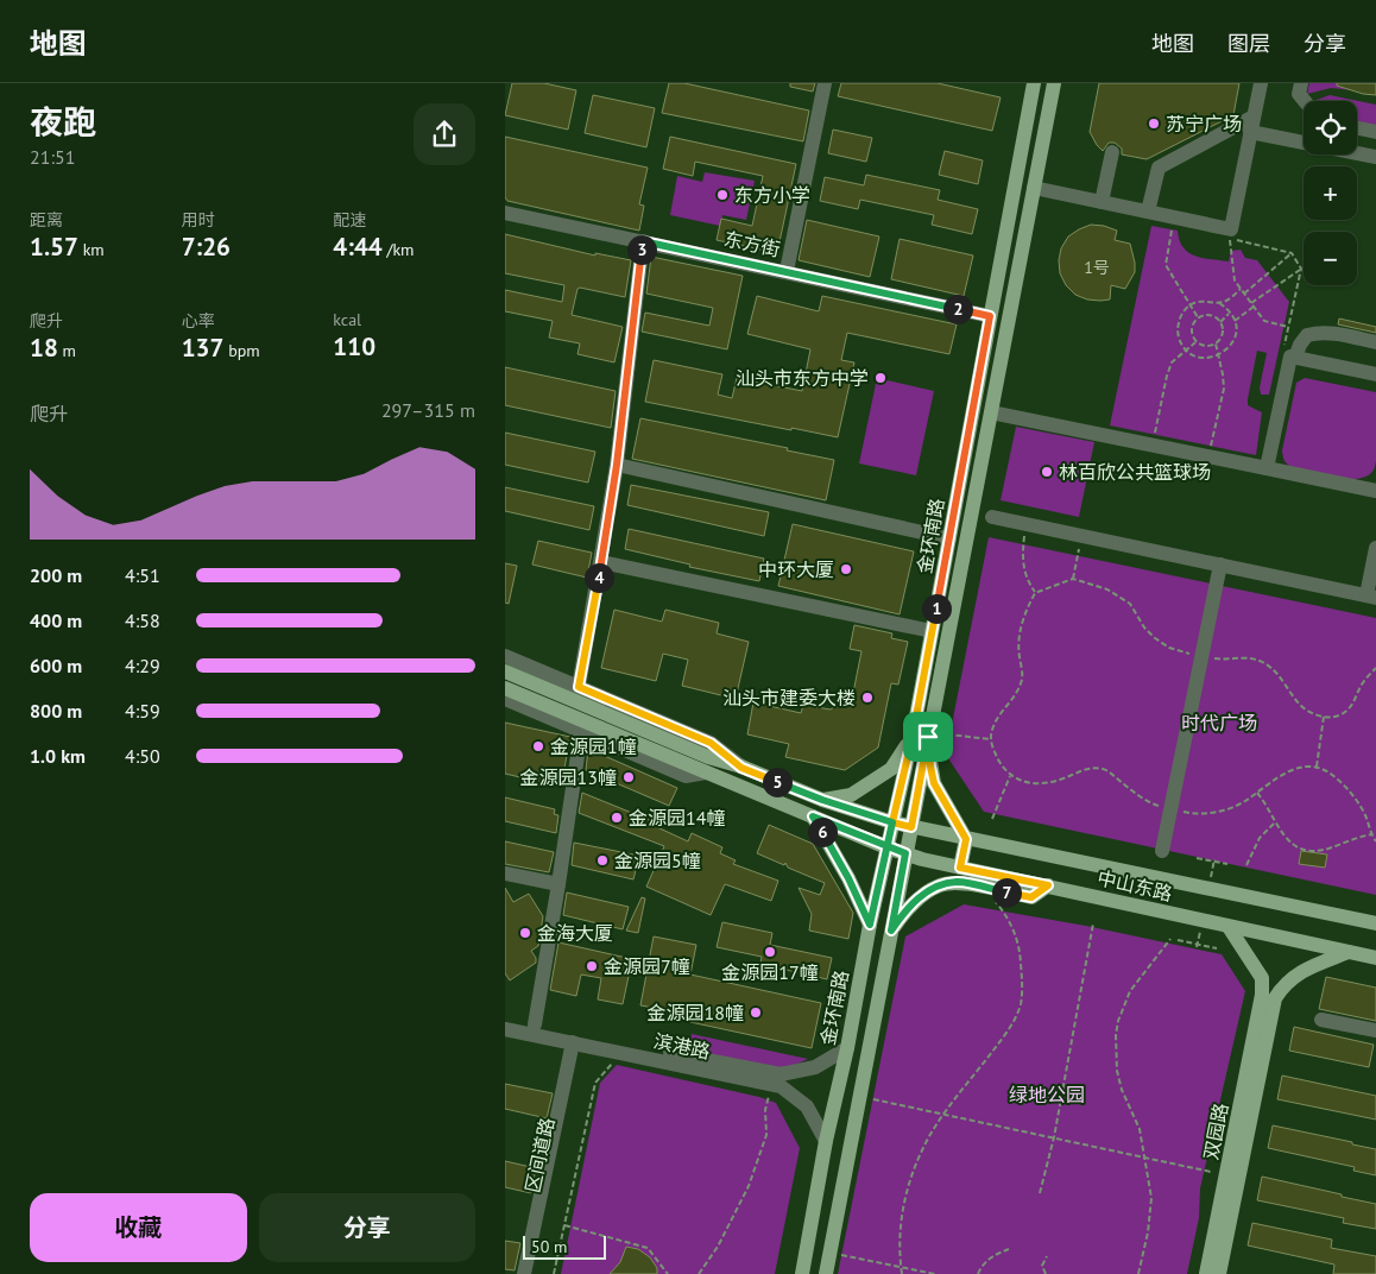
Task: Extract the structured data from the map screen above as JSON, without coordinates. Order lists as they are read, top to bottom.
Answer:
{
  "streets": {
    "main road": ["金环南路", "中山东路", "双园路"],
    "street": ["东方街", "滨港路", "区间道路"]
  },
  "crossings": [
    ["东方街", "金环南路"],
    ["金环南路", "中山东路"],
    ["金环南路", "滨港路"],
    ["滨港路", "区间道路"]
  ],
  "parks": ["时代广场", "绿地公园"],
  "places": [
    "苏宁广场",
    "东方小学",
    "汕头市东方中学",
    "林百欣公共篮球场",
    "中环大厦",
    "汕头市建委大楼",
    "金源园1幢",
    "金源园13幢",
    "金源园14幢",
    "金源园5幢",
    "金海大厦",
    "金源园17幢",
    "金源园7幢",
    "金源园18幢"
  ],
  "house_numbers": ["1号"],
  "scale_bar": "50 m",
  "page": {
    "header": "地图",
    "nav": ["地图", "图层", "分享"],
    "heading": ["夜跑", "21:51"],
    "map_buttons": ["+", "−"],
    "stats": [
      ["距离", "1.57 km"],
      ["用时", "7:26"],
      ["配速", "4:44 /km"],
      ["爬升", "18 m"],
      ["心率", "137 bpm"],
      ["kcal", "110"]
    ],
    "pins": [
      "3",
      "2",
      "4",
      "1",
      "5",
      "6",
      "7"
    ],
    "chart": ["爬升", "297–315 m"],
    "list": [
      {
        "name": "200 m",
        "note": "4:51"
      },
      {
        "name": "400 m",
        "note": "4:58"
      },
      {
        "name": "600 m",
        "note": "4:29"
      },
      {
        "name": "800 m",
        "note": "4:59"
      },
      {
        "name": "1.0 km",
        "note": "4:50"
      }
    ],
    "buttons": ["收藏", "分享"],
    "scale": "50 m"
  }
}
